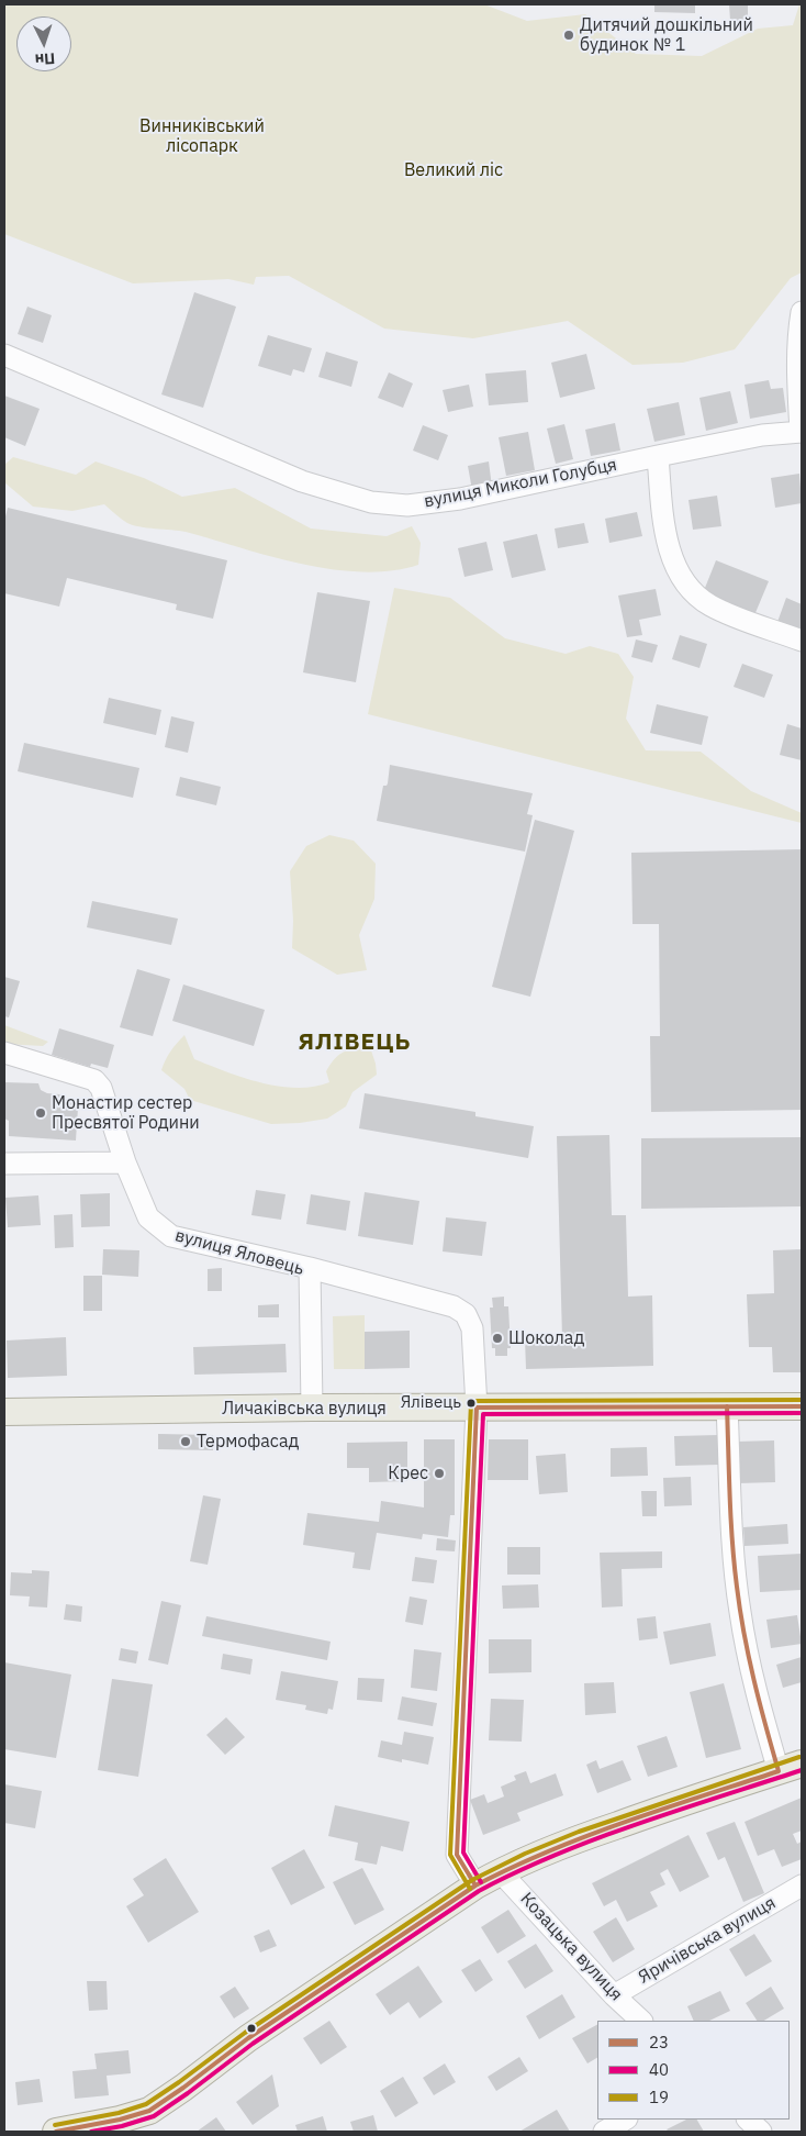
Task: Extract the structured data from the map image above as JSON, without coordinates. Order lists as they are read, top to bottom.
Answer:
{
  "streets": {
    "main road": ["Личаківська вулиця"],
    "street": [
      "вулиця Миколи Голубця",
      "вулиця Яловець",
      "Яричівська вулиця",
      "Козацька вулиця"
    ]
  },
  "crossings": [
    ["вулиця Яловець", "Личаківська вулиця"],
    ["Яричівська вулиця", "Козацька вулиця"]
  ],
  "districts": ["ЯЛІВЕЦЬ"],
  "parks": ["Винниківський лісопарк", "Великий ліс"],
  "places": [
    "Дитячий дошкільний будинок № 1",
    "Монастир сестер Пресвятої Родини",
    "Шоколад",
    "Ялівець",
    "Термофасад",
    "Крес"
  ],
  "lines": ["transit line 19", "transit line 23", "transit line 40"],
  "legend": ["23", "40", "19"],
  "north": "bottom"
}
